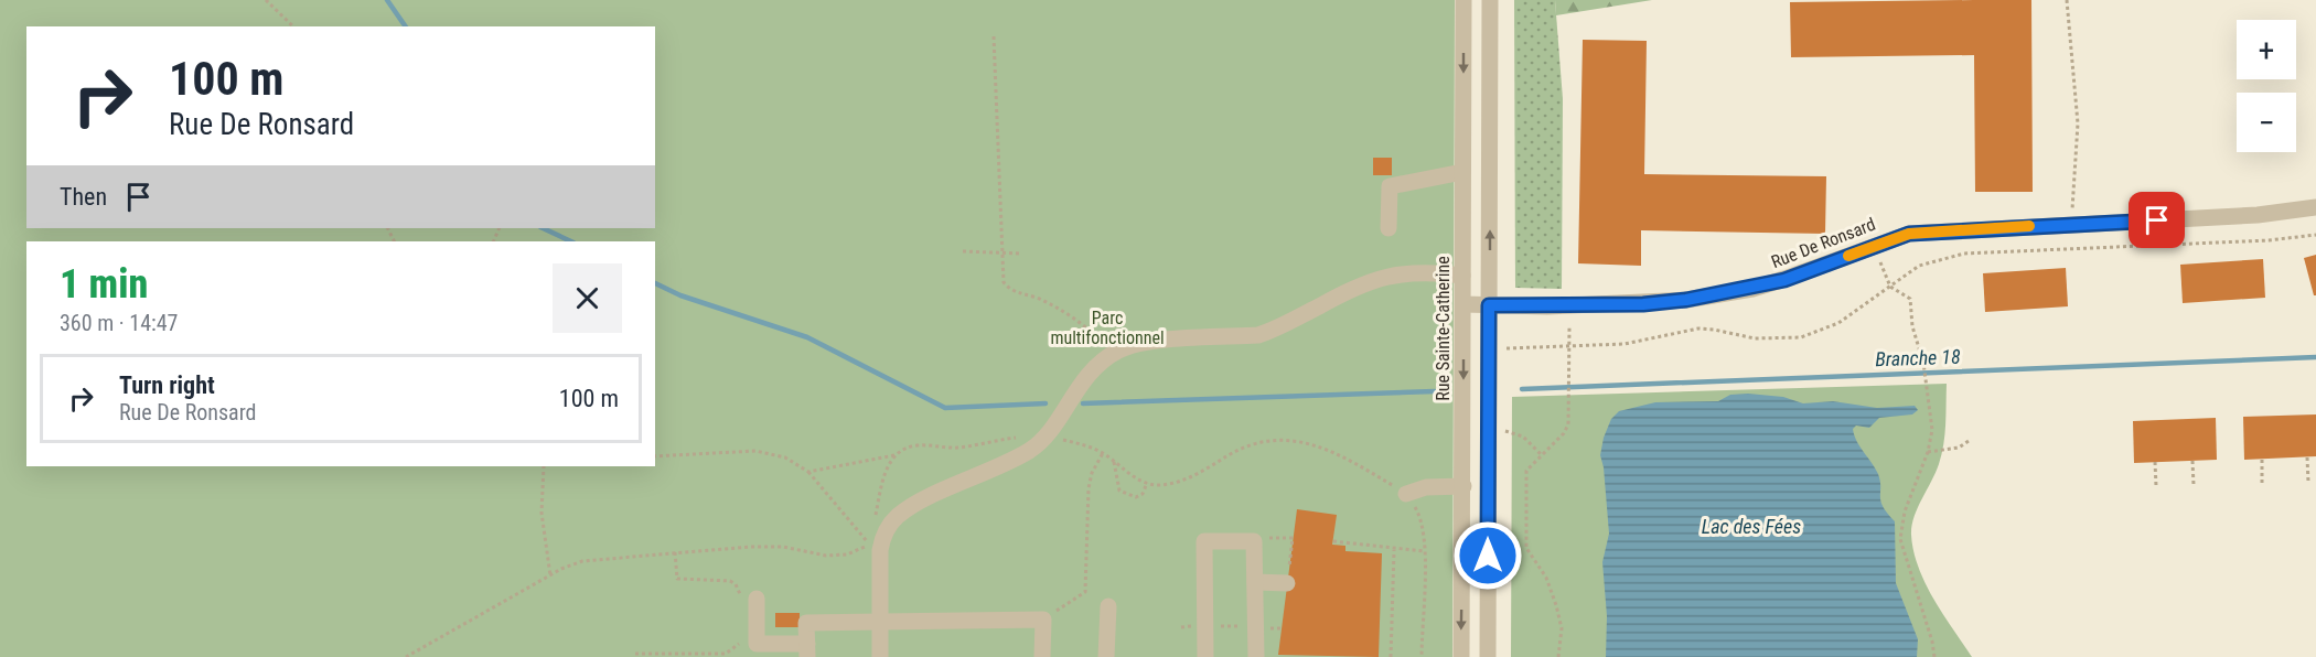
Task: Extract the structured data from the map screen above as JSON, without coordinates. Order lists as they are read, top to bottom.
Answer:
{
  "streets": {
    "street": ["Rue De Ronsard", "Rue Sainte-Catherine"]
  },
  "crossings": [
    ["Rue De Ronsard", "Rue Sainte-Catherine"]
  ],
  "water": ["Branche 18", "Lac des Fées"],
  "parks": ["Parc multifonctionnel"],
  "page": {
    "map_buttons": ["+", "−"],
    "turn": ["100 m", "Rue De Ronsard"],
    "then": "Then",
    "heading": ["1 min", "360 m · 14:47"],
    "list": [
      {
        "name": "Turn right",
        "note": "Rue De Ronsard",
        "value": "100 m"
      }
    ]
  }
}
